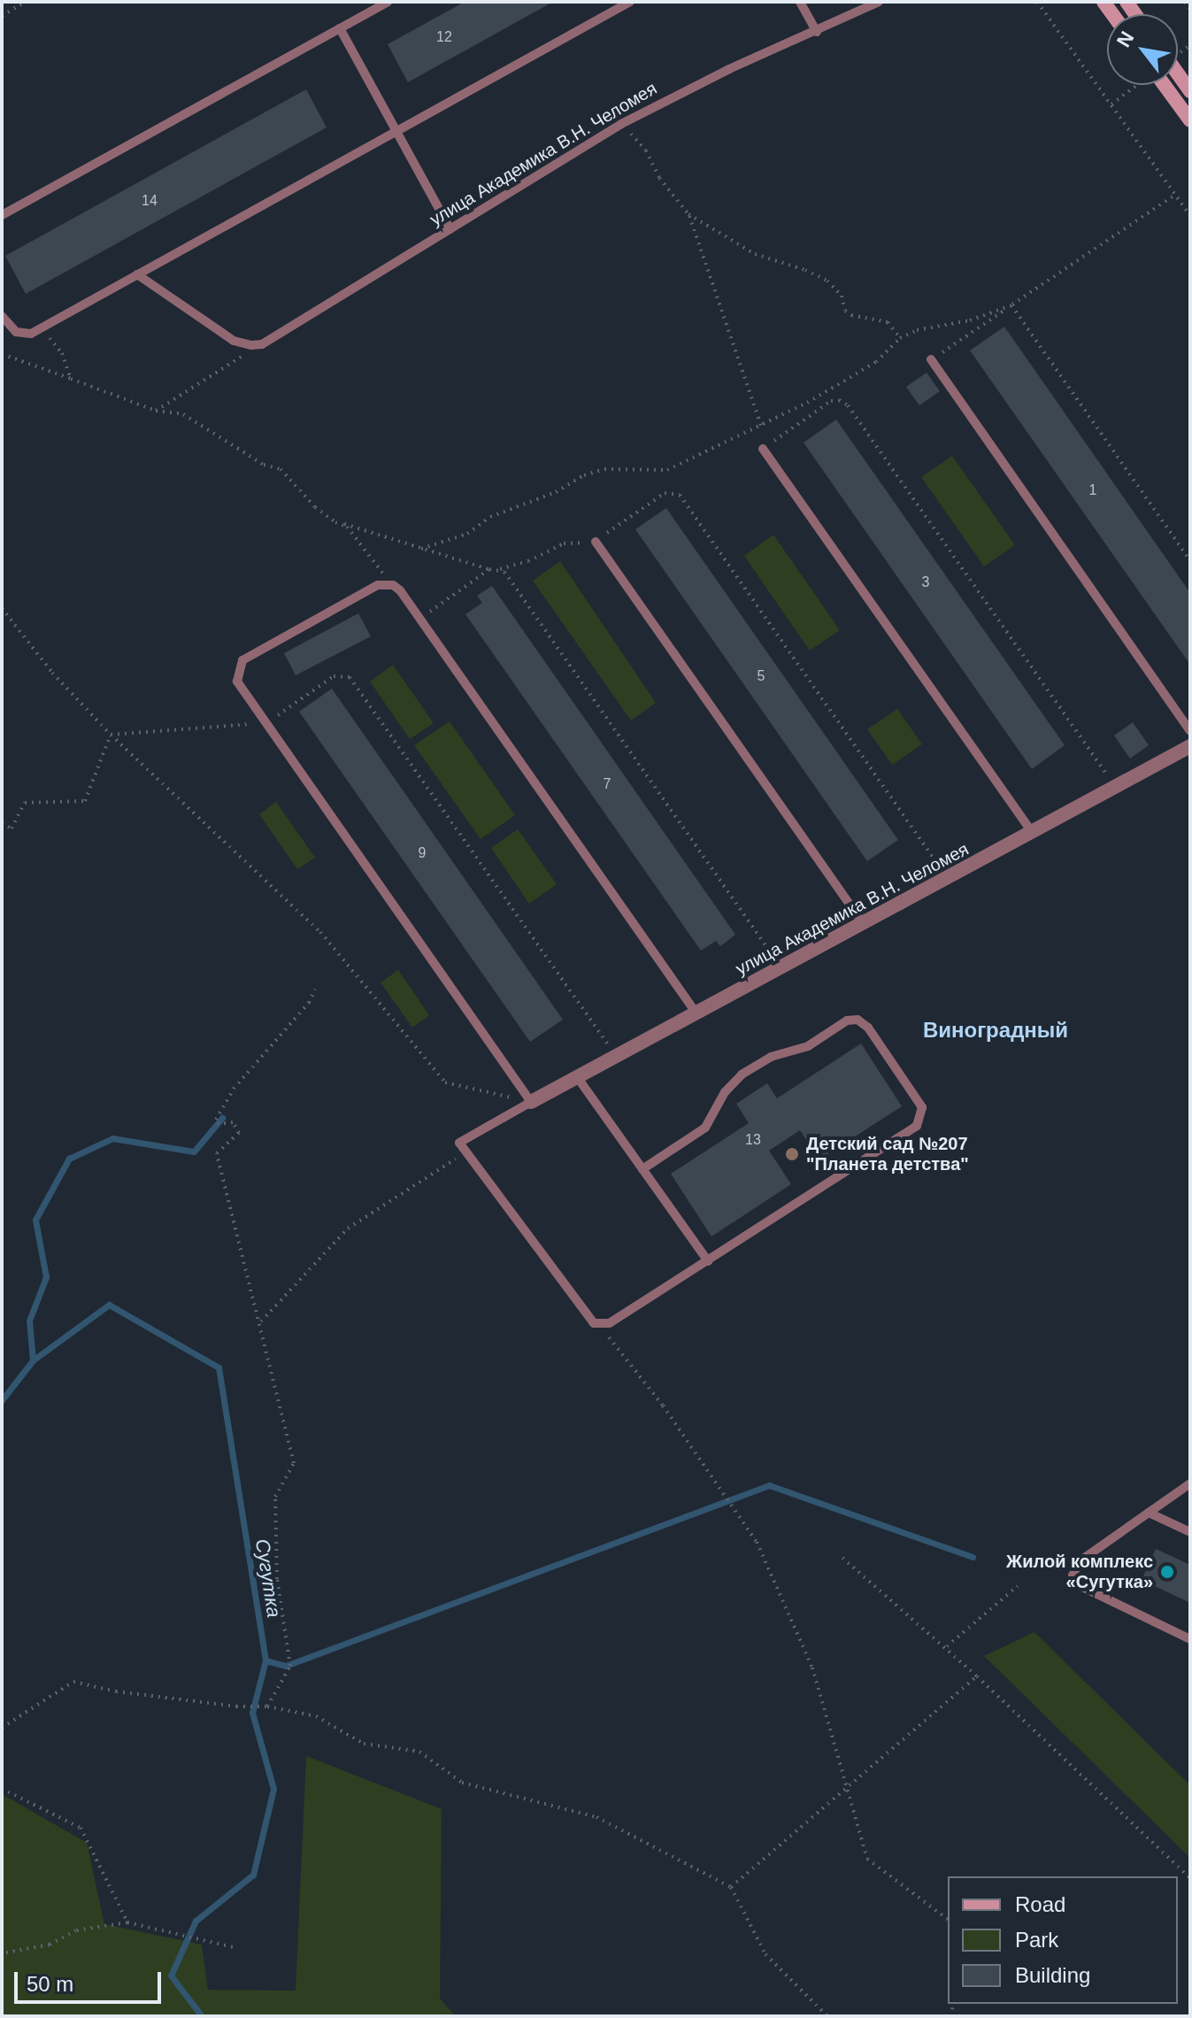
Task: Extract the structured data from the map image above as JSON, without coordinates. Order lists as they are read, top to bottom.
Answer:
{
  "streets": {
    "street": ["улица Академика В.Н. Челомея"]
  },
  "districts": ["Виноградный"],
  "water": ["Сугутка"],
  "places": ["Детский сад №207 \"Планета детства\"", "Жилой комплекс «Сугутка»"],
  "house_numbers": [
    "12",
    "14",
    "1",
    "3",
    "5",
    "7",
    "9",
    "13"
  ],
  "legend": ["Road", "Park", "Building"],
  "scale_bar": "50 m",
  "north": "top left"
}
